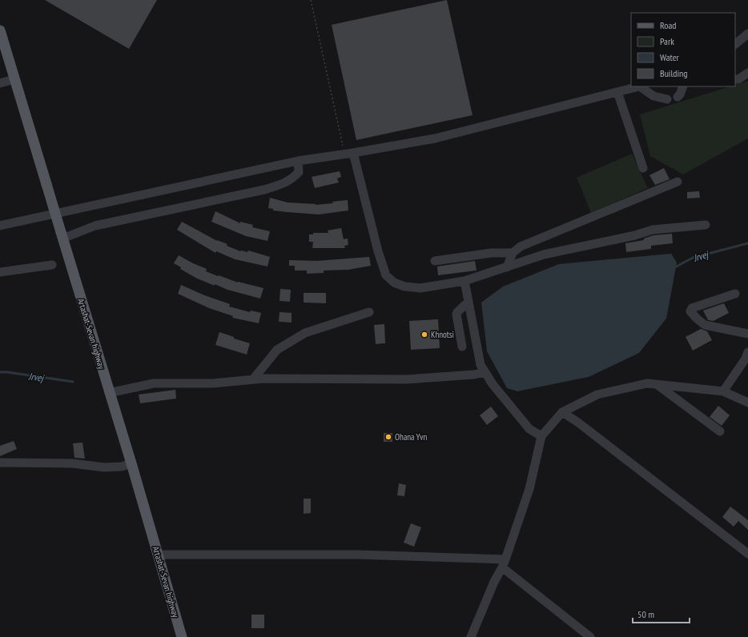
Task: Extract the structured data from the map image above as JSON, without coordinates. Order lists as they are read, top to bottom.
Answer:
{
  "streets": {
    "main road": ["Artashat-Sevan highway"]
  },
  "water": ["Jrvej"],
  "places": ["Khnotsi", "Ohana Yvn"],
  "legend": [
    "Road",
    "Park",
    "Water",
    "Building"
  ],
  "scale_bar": "50 m"
}
